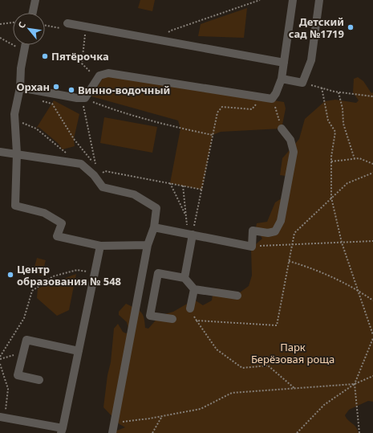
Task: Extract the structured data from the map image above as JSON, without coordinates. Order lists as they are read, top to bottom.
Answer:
{
  "parks": ["Парк Берёзовая роща"],
  "places": [
    "Детский сад №1719",
    "Пятёрочка",
    "Орхан",
    "Винно-водочный",
    "Центр образования № 548"
  ],
  "north": "top left"
}
